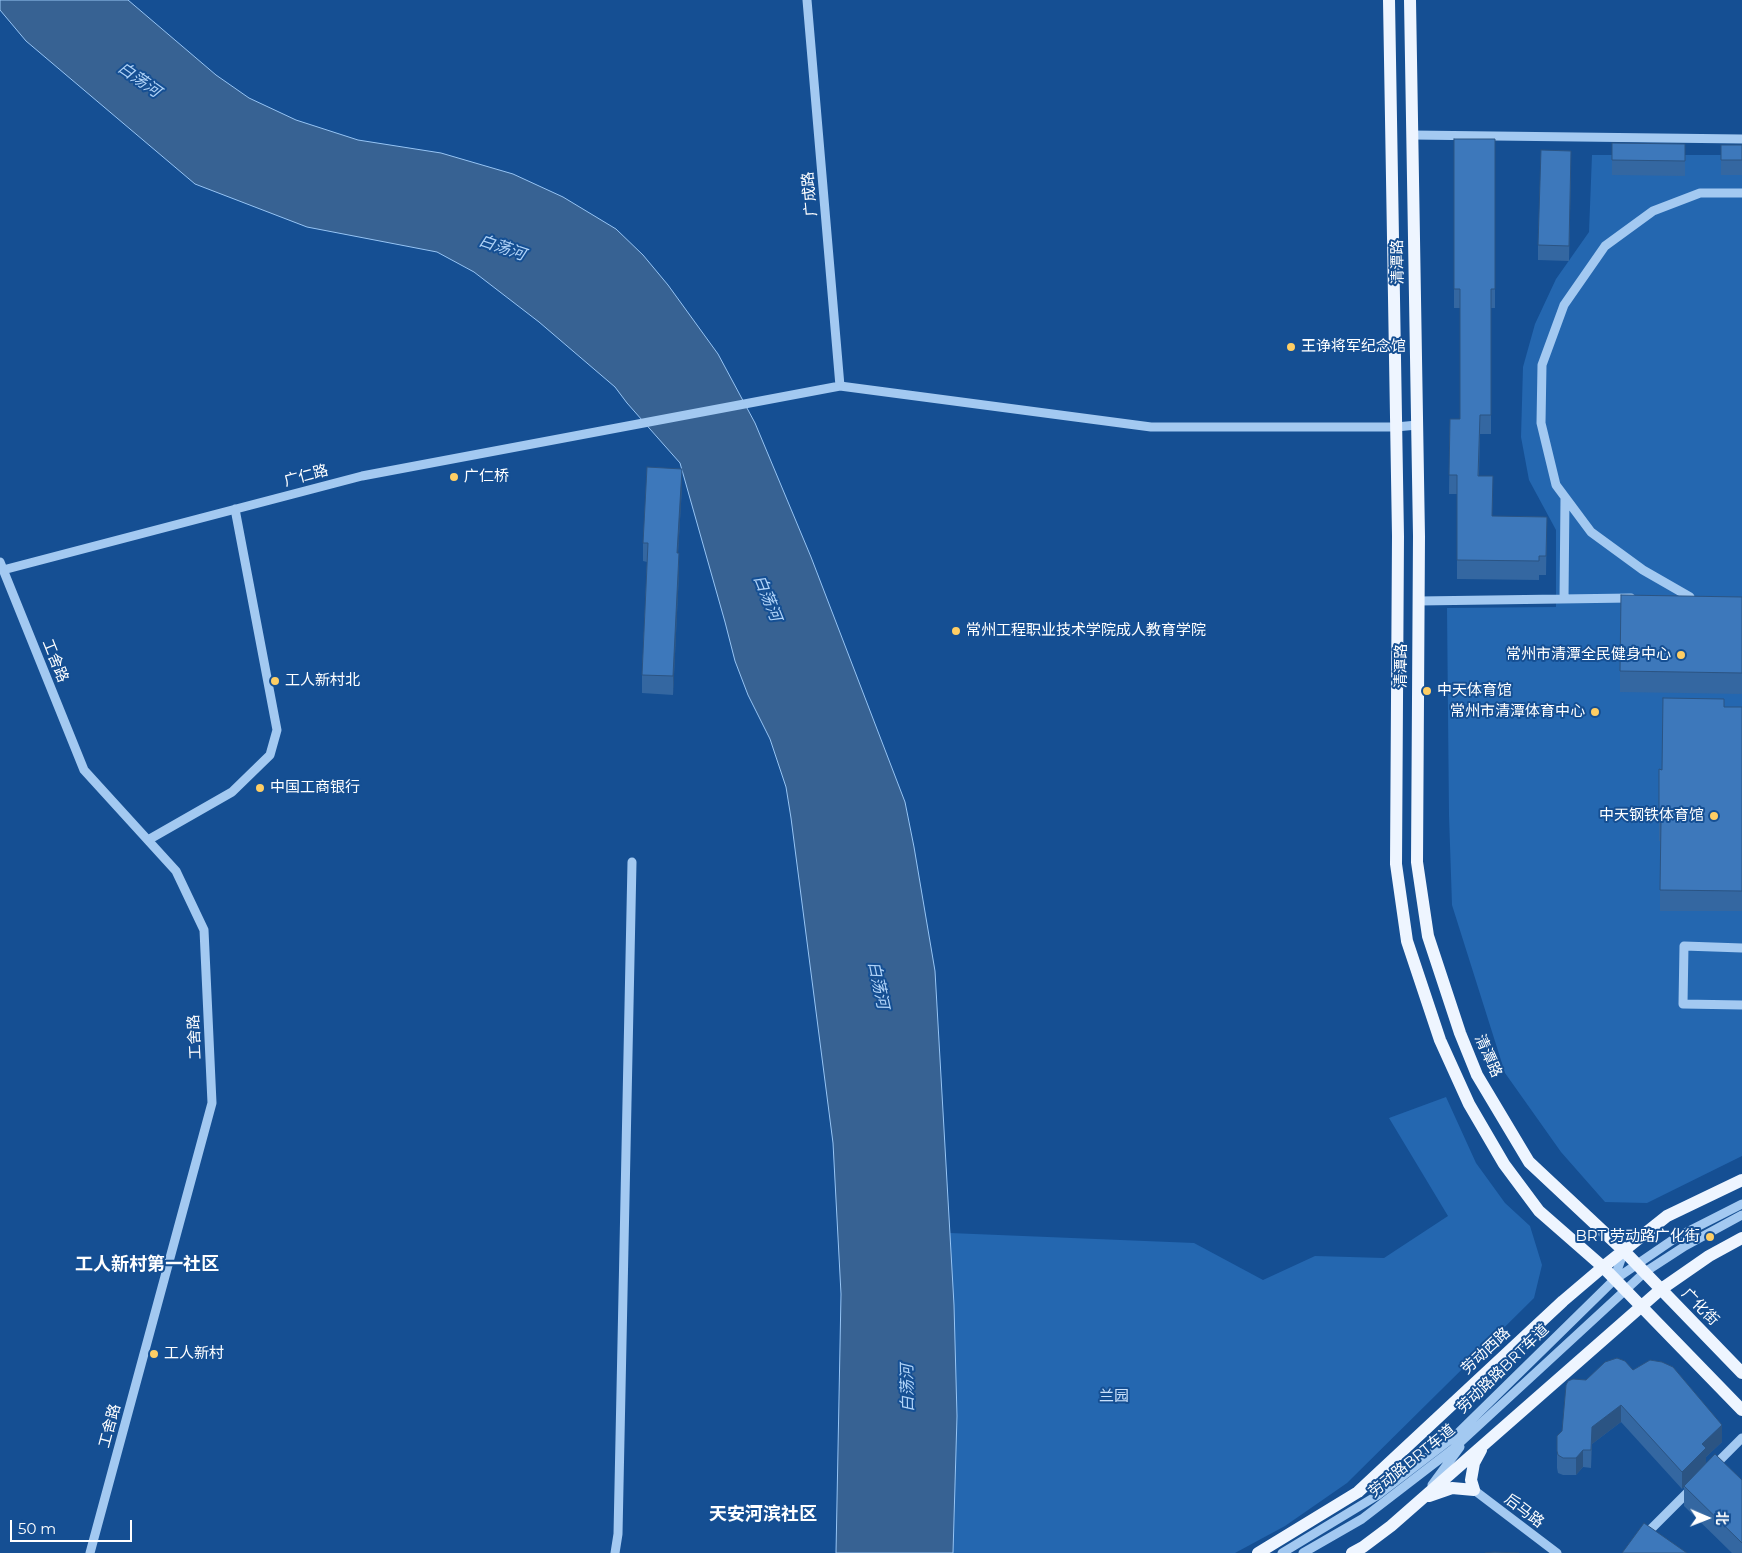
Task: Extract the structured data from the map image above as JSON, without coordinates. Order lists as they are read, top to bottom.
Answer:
{
  "streets": {
    "main road": ["清潭路", "广化街", "劳动西路"],
    "street": [
      "广成路",
      "广仁路",
      "工舍路",
      "劳动路路BRT车道",
      "劳动路BRT车道",
      "后马路"
    ]
  },
  "crossings": [
    ["广成路", "广仁路"],
    ["清潭路", "广化街"],
    ["清潭路", "劳动西路"],
    ["清潭路", "劳动路路BRT车道"],
    ["清潭路", "劳动路BRT车道"],
    ["广仁路", "工舍路"],
    ["广化街", "劳动路路BRT车道"],
    ["广化街", "劳动路BRT车道"],
    ["劳动路路BRT车道", "劳动路BRT车道"]
  ],
  "districts": ["工人新村第一社区", "天安河滨社区"],
  "water": ["白荡河"],
  "parks": ["兰园"],
  "places": [
    "王诤将军纪念馆",
    "广仁桥",
    "常州工程职业技术学院成人教育学院",
    "常州市清潭全民健身中心",
    "工人新村北",
    "中天体育馆",
    "常州市清潭体育中心",
    "中国工商银行",
    "中天钢铁体育馆",
    "BRT 劳动路广化街",
    "工人新村"
  ],
  "scale_bar": "50 m",
  "north": "right"
}
